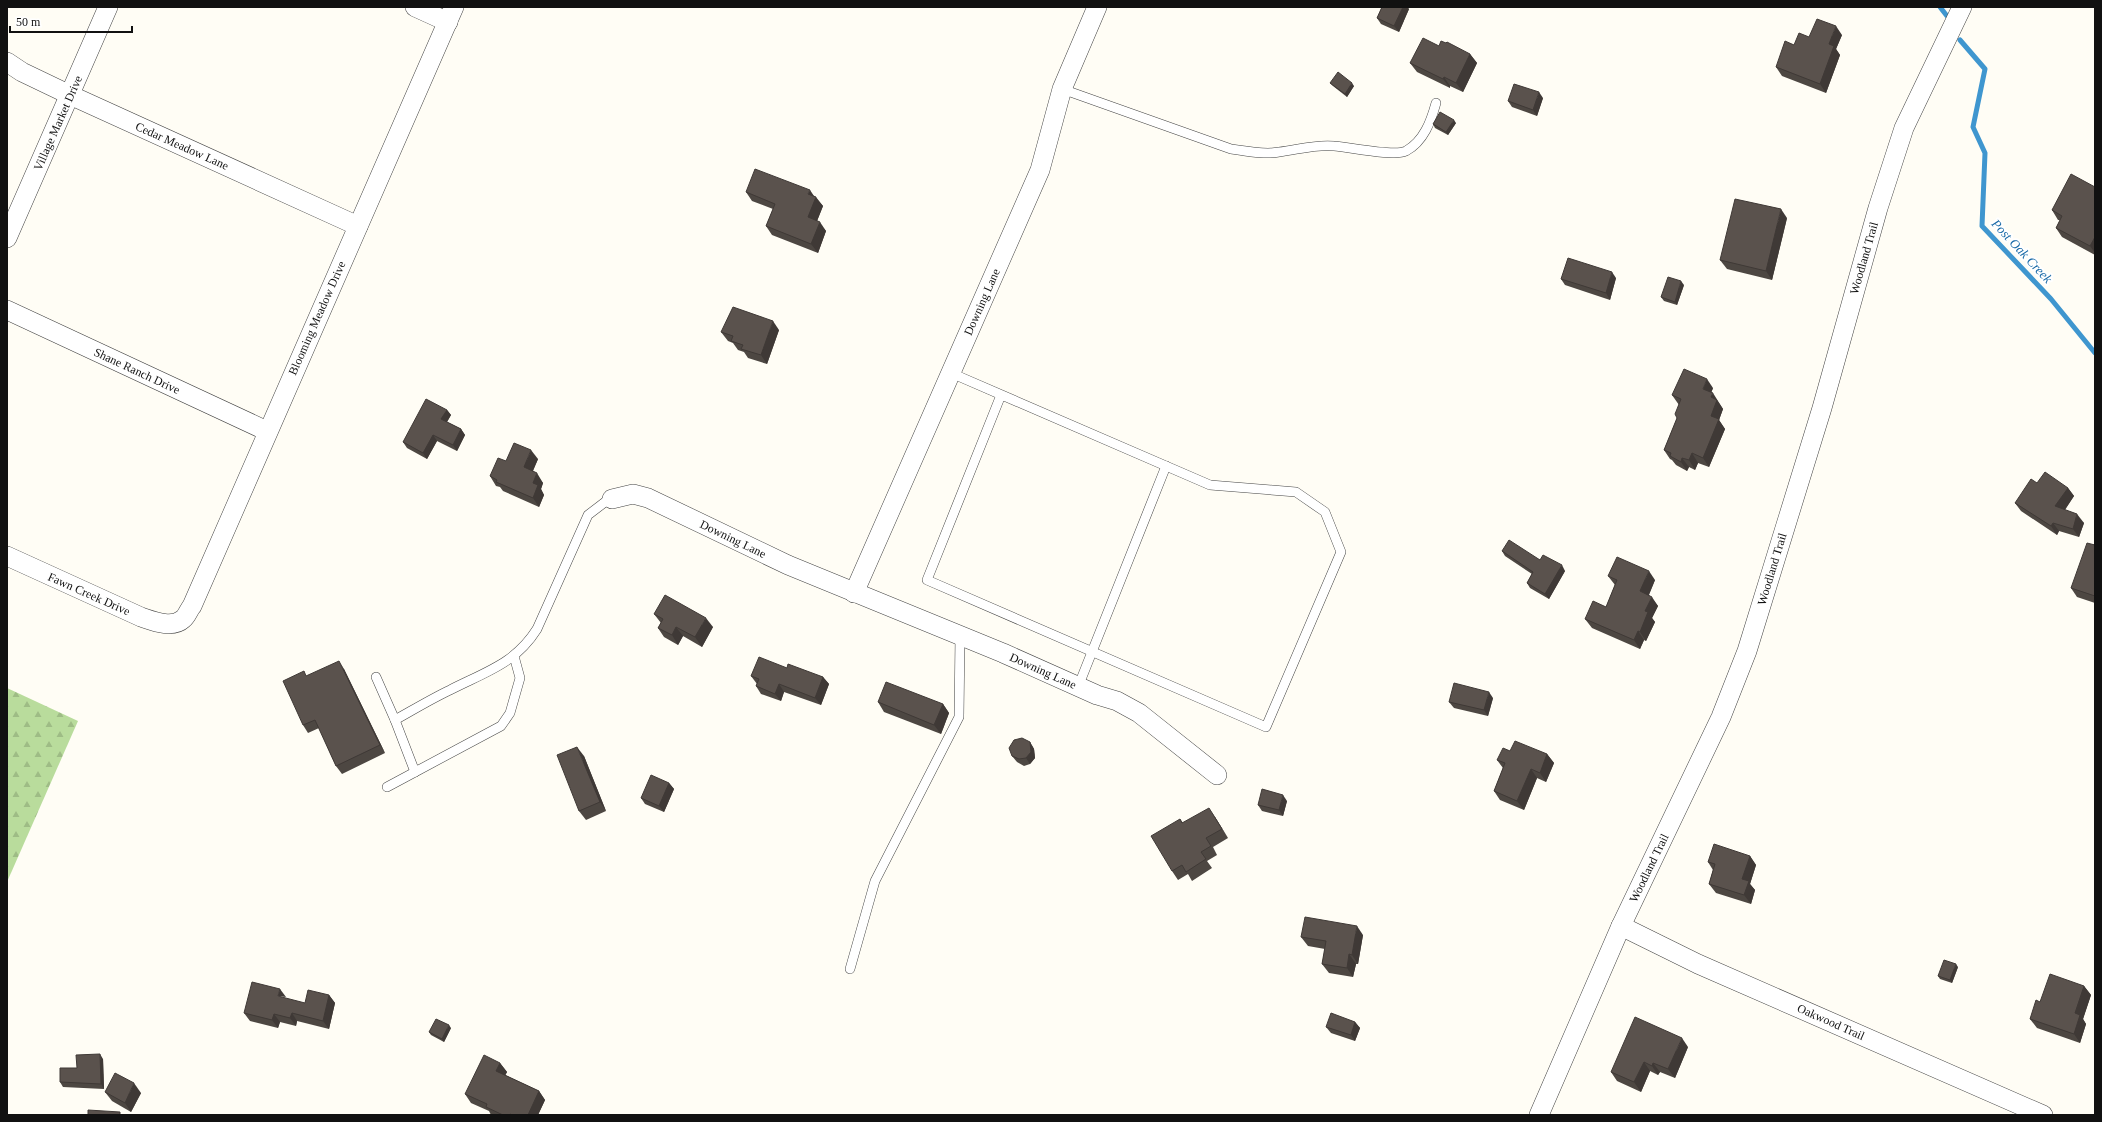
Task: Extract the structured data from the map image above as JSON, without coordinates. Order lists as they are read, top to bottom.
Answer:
{
  "streets": {
    "street": [
      "Village Market Drive",
      "Cedar Meadow Lane",
      "Woodland Trail",
      "Downing Lane",
      "Blooming Meadow Drive",
      "Shane Ranch Drive",
      "Fawn Creek Drive",
      "Oakwood Trail"
    ]
  },
  "crossings": [
    ["Village Market Drive", "Cedar Meadow Lane"],
    ["Cedar Meadow Lane", "Blooming Meadow Drive"],
    ["Woodland Trail", "Oakwood Trail"],
    ["Blooming Meadow Drive", "Shane Ranch Drive"],
    ["Blooming Meadow Drive", "Fawn Creek Drive"]
  ],
  "water": ["Post Oak Creek"],
  "scale_bar": "50 m"
}
